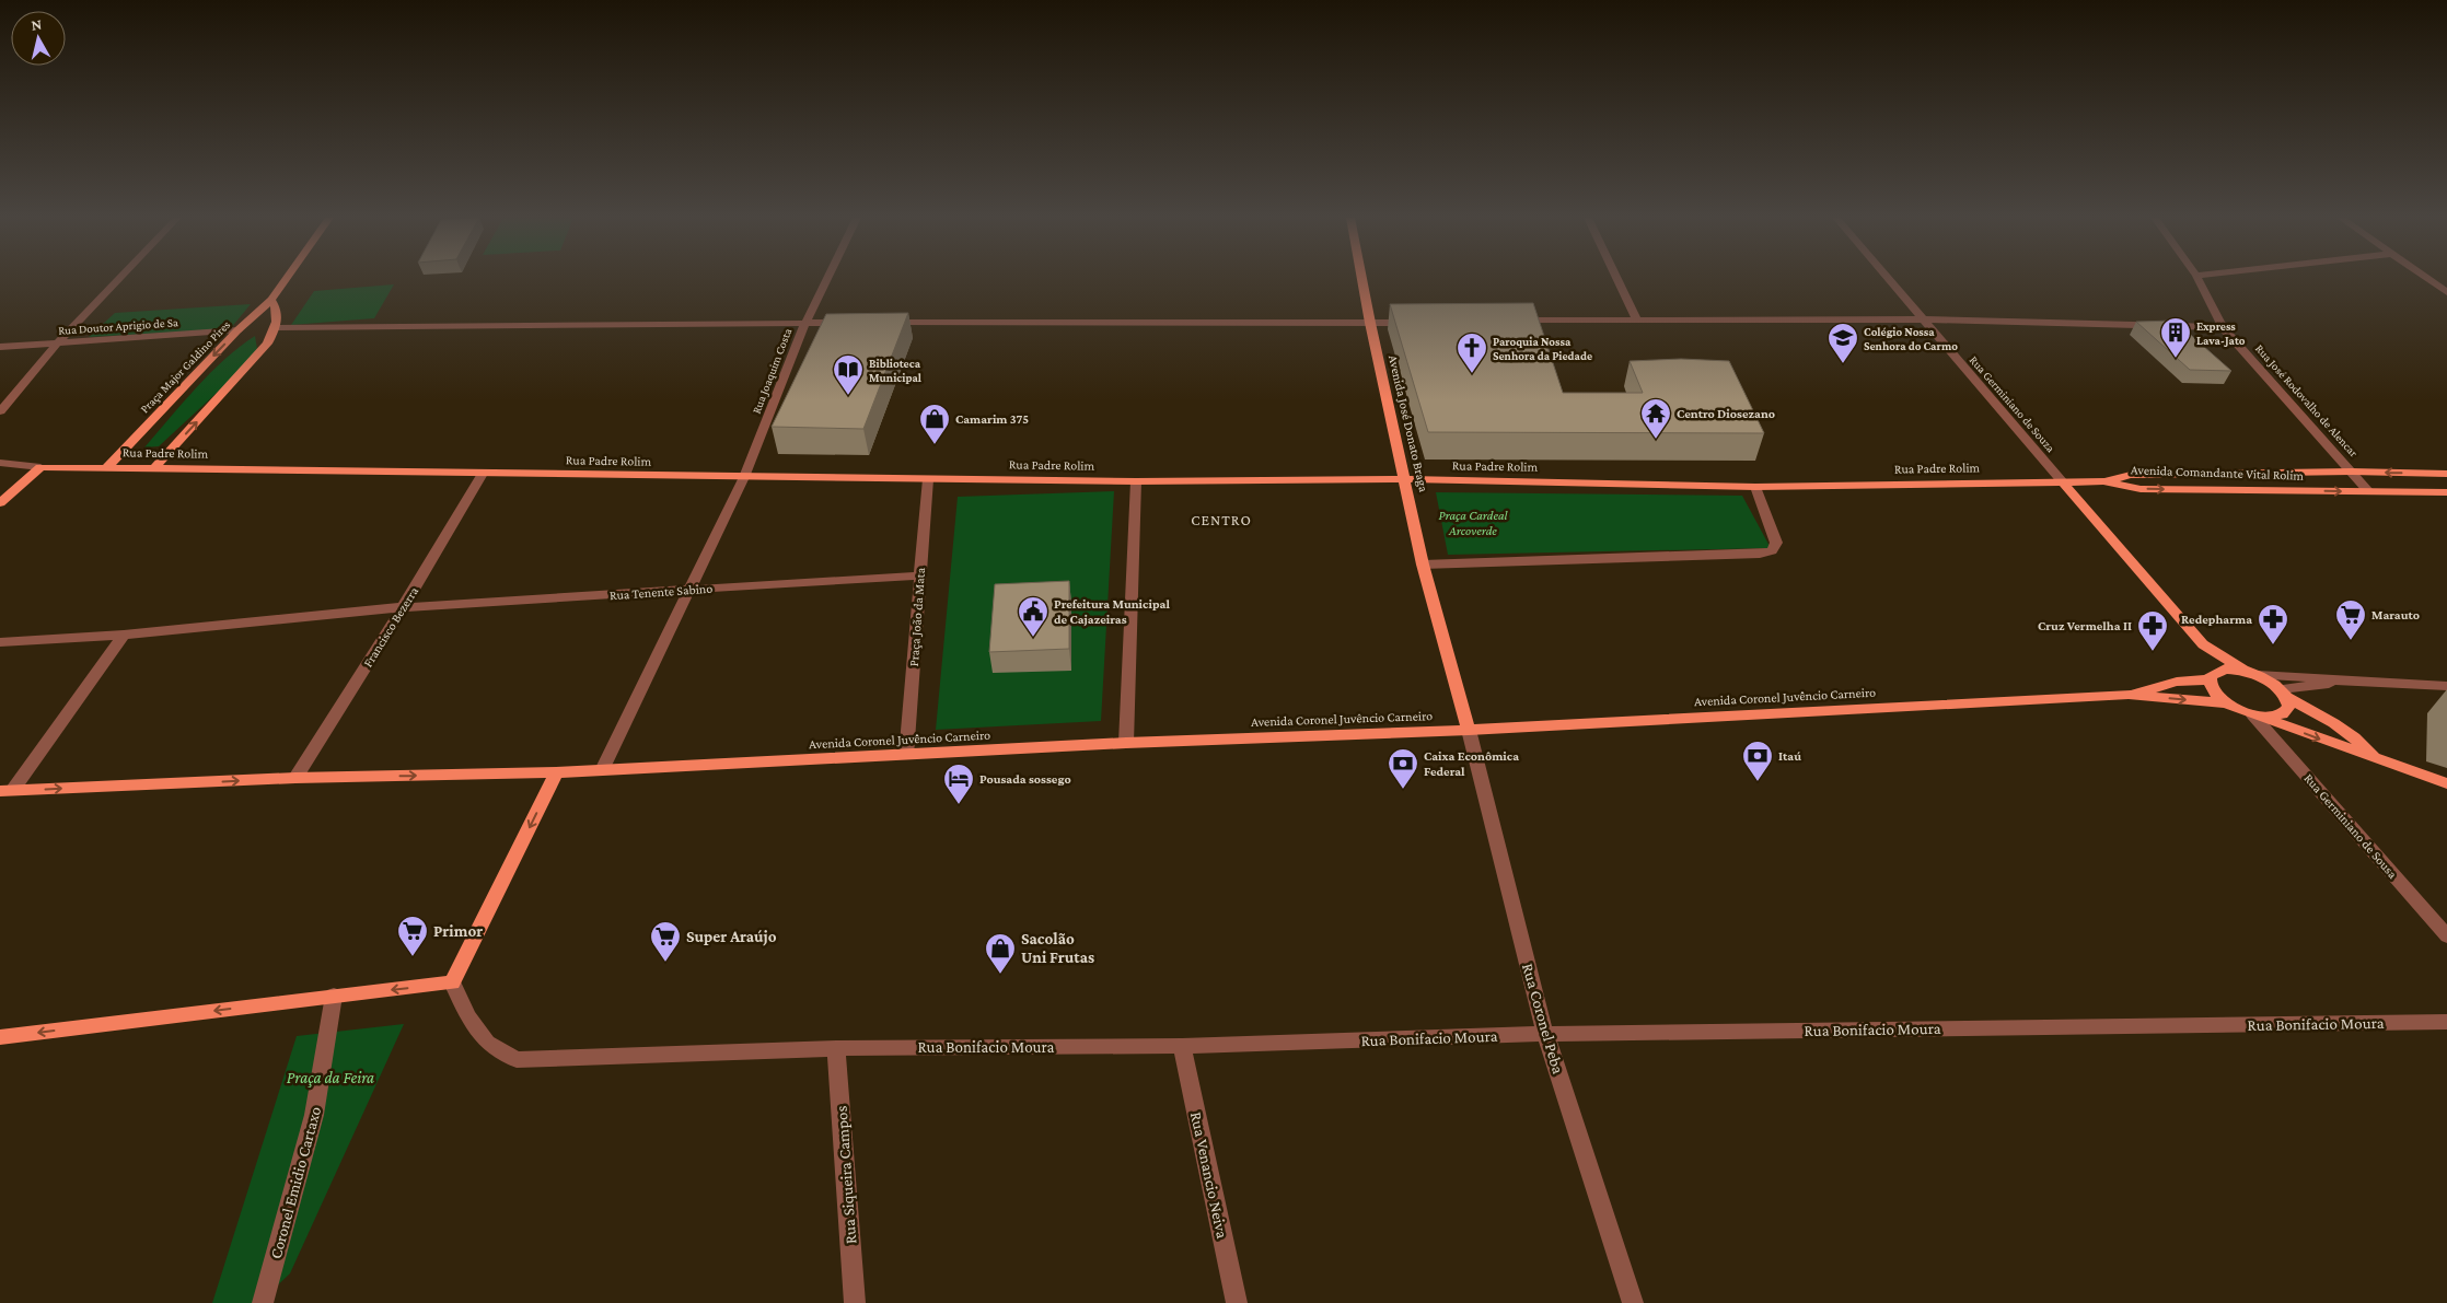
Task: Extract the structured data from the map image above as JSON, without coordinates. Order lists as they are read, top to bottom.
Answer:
{
  "streets": {
    "main road": [
      "Praça Major Galdino Pires",
      "Avenida José Donato Braga",
      "Rua Padre Rolim",
      "Avenida Comandante Vital Rolim",
      "Avenida Coronel Juvêncio Carneiro"
    ],
    "street": [
      "Rua Doutor Aprigio de Sa",
      "Rua Joaquim Costa",
      "Rua José Rodovalho de Alencar",
      "Rua Germiniano de Souza",
      "Rua Tenente Sabino",
      "Praça João da Mata",
      "Francisco Bezerra",
      "Rua Germiniano de Sousa",
      "Rua Coronel Peba",
      "Rua Bonifacio Moura",
      "Rua Siqueira Campos",
      "Rua Venancio Neiva",
      "Coronel Emidio Cartaxo"
    ]
  },
  "crossings": [
    ["Rua Doutor Aprigio de Sa", "Praça Major Galdino Pires"],
    ["Praça Major Galdino Pires", "Rua Padre Rolim"],
    ["Rua Joaquim Costa", "Rua Padre Rolim"],
    ["Rua Joaquim Costa", "Rua Tenente Sabino"],
    ["Rua Joaquim Costa", "Avenida Coronel Juvêncio Carneiro"],
    ["Rua José Rodovalho de Alencar", "Avenida Comandante Vital Rolim"],
    ["Rua Germiniano de Souza", "Rua Padre Rolim"],
    ["Avenida José Donato Braga", "Rua Padre Rolim"],
    ["Avenida José Donato Braga", "Avenida Coronel Juvêncio Carneiro"],
    ["Avenida José Donato Braga", "Rua Coronel Peba"],
    ["Rua Padre Rolim", "Avenida Comandante Vital Rolim"],
    ["Rua Padre Rolim", "Praça João da Mata"],
    ["Rua Padre Rolim", "Francisco Bezerra"],
    ["Rua Tenente Sabino", "Praça João da Mata"],
    ["Rua Tenente Sabino", "Francisco Bezerra"],
    ["Praça João da Mata", "Avenida Coronel Juvêncio Carneiro"],
    ["Francisco Bezerra", "Avenida Coronel Juvêncio Carneiro"],
    ["Avenida Coronel Juvêncio Carneiro", "Rua Coronel Peba"],
    ["Rua Coronel Peba", "Rua Bonifacio Moura"],
    ["Rua Bonifacio Moura", "Rua Siqueira Campos"],
    ["Rua Bonifacio Moura", "Rua Venancio Neiva"]
  ],
  "districts": ["CENTRO"],
  "parks": ["Praça Cardeal Arcoverde", "Praça da Feira"],
  "places": {
    "building": ["Express Lava-Jato"],
    "school or university": ["Colégio Nossa Senhora do Carmo"],
    "church": ["Paroquia Nossa Senhora da Piedade"],
    "library": ["Biblioteca Municipal"],
    "temple": ["Centro Diosezano"],
    "shop": ["Camarim 375", "Sacolão Uni Frutas"],
    "public building": ["Prefeitura Municipal de Cajazeiras"],
    "supermarket": ["Marauto", "Primor", "Super Araújo"],
    "pharmacy": ["Redepharma", "Cruz Vermelha II"],
    "bank": ["Itaú", "Caixa Econômica Federal"],
    "hotel": ["Pousada sossego"]
  },
  "north": "top"
}
